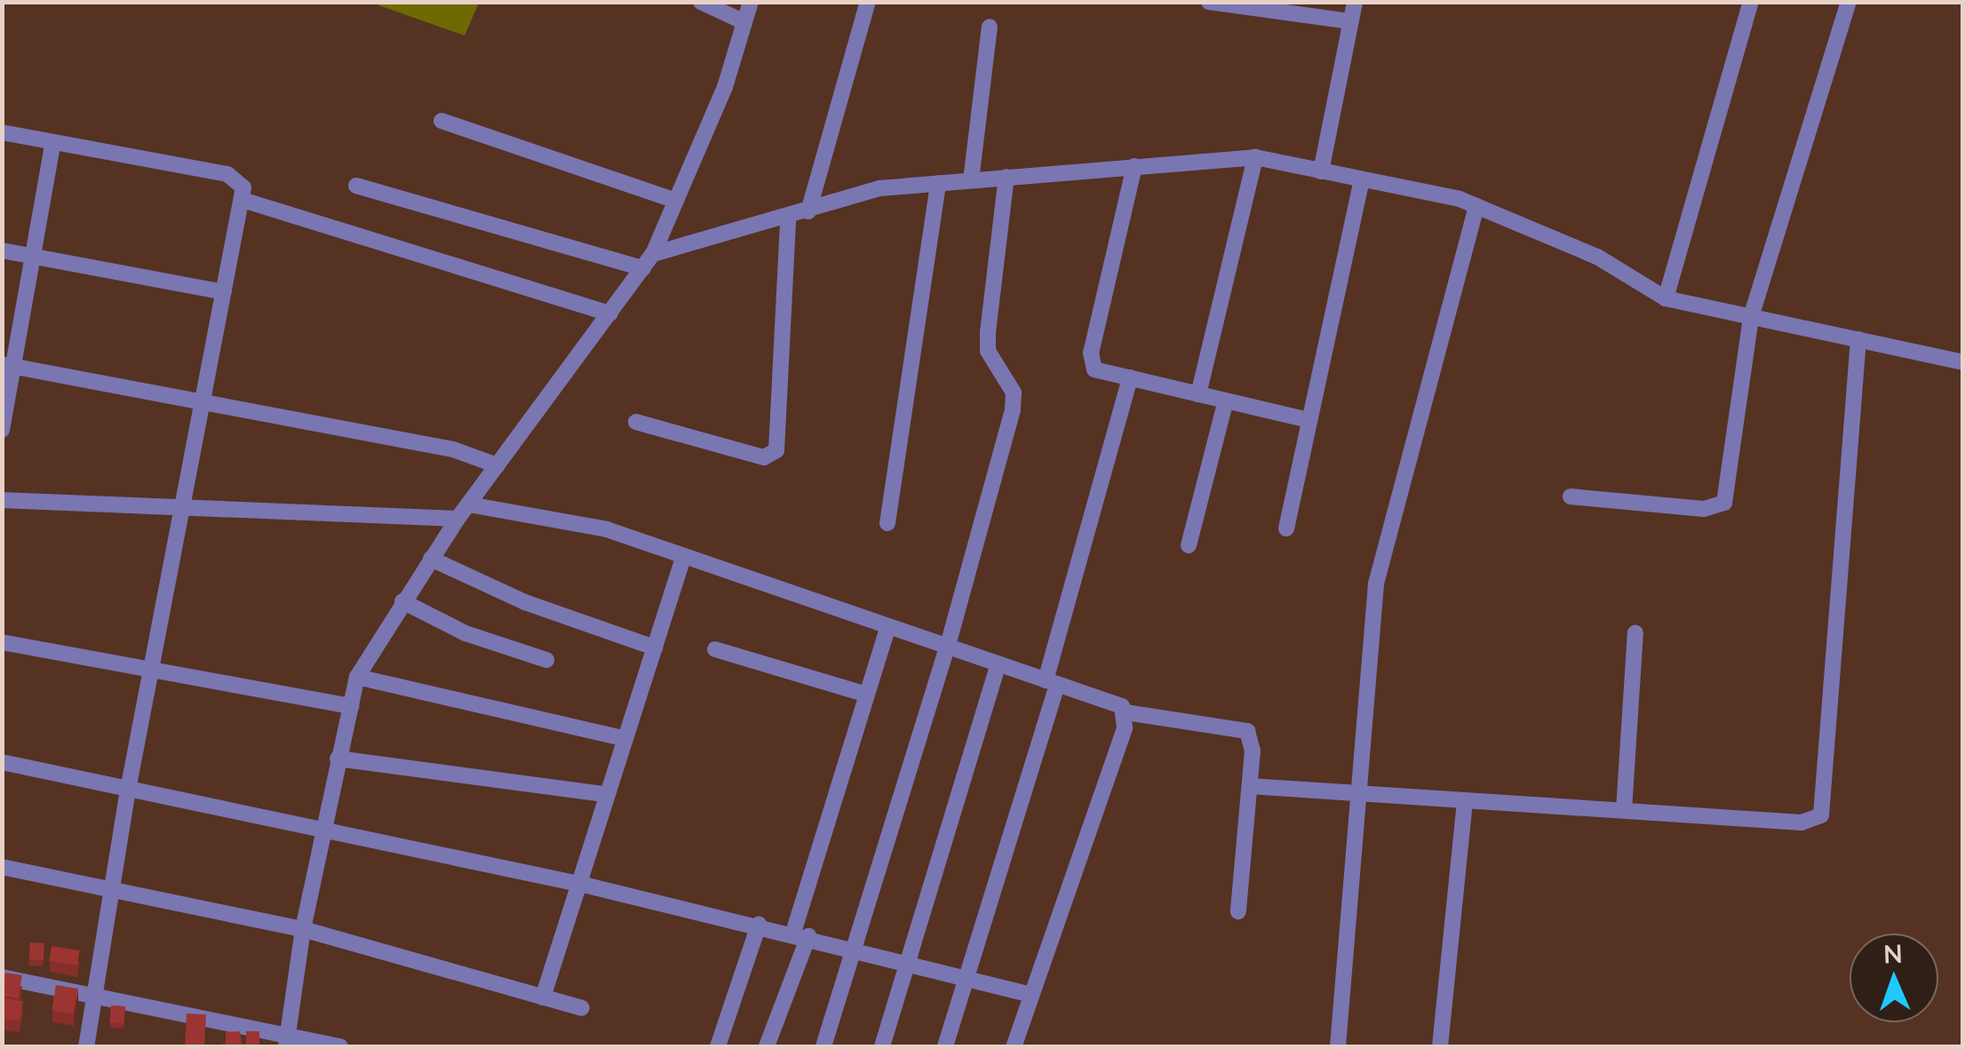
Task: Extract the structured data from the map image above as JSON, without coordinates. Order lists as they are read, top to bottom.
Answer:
{
  "north": "top"
}
